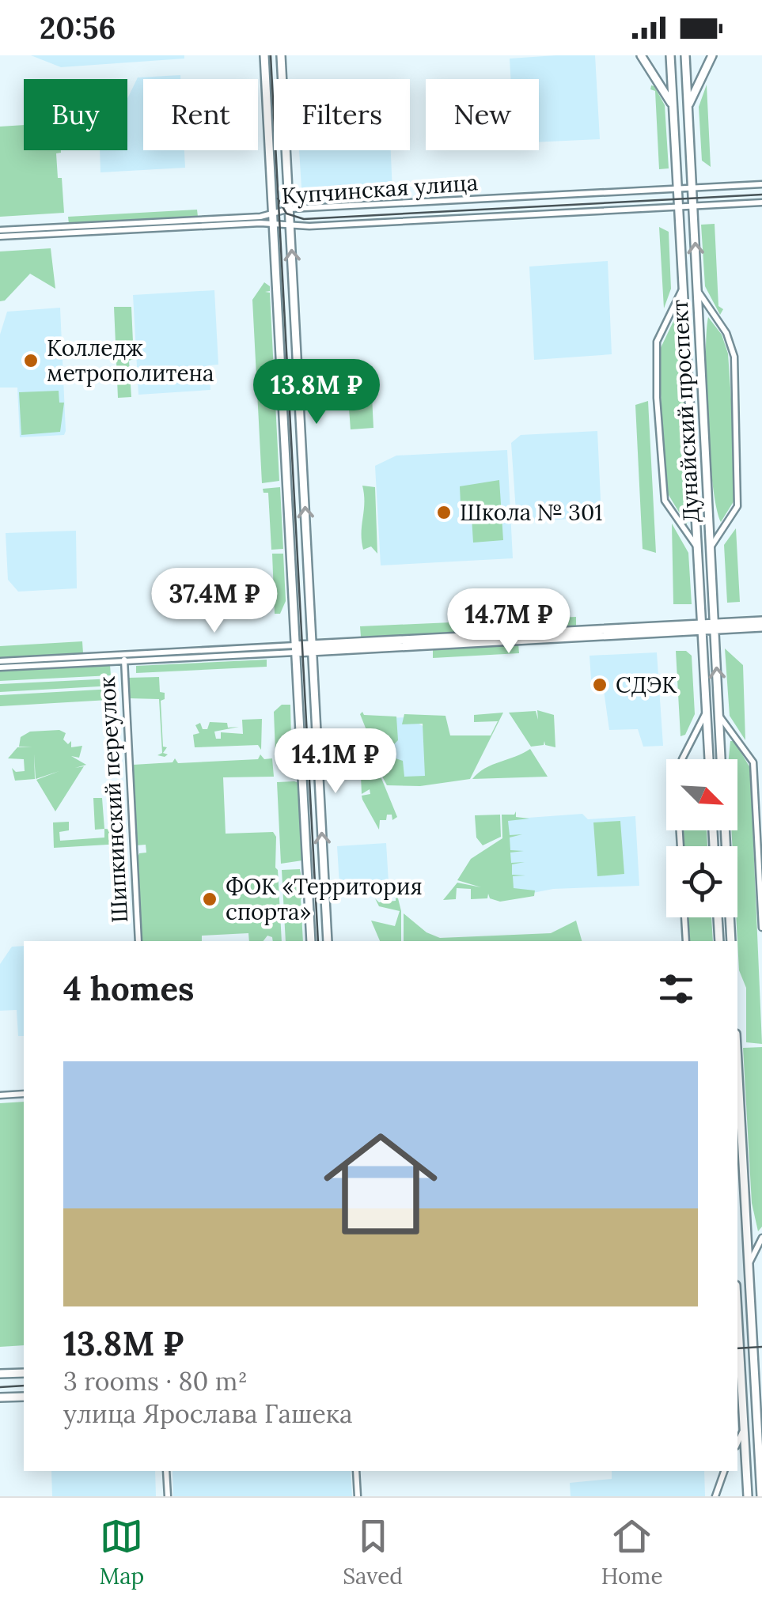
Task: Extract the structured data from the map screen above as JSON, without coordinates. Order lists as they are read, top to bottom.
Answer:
{
  "streets": {
    "street": ["Купчинская улица", "Дунайский проспект", "Шипкинский переулок"]
  },
  "crossings": [
    ["Купчинская улица", "Дунайский проспект"]
  ],
  "places": [
    "Колледж метрополитена",
    "Школа № 301",
    "СДЭК",
    "ФОК «Территория спорта»"
  ],
  "north": "bottom right",
  "page": {
    "status": "20:56",
    "chip": [
      "Buy",
      "Rent",
      "Filters",
      "New"
    ],
    "price": [
      "13.8M ₽",
      "37.4M ₽",
      "14.7M ₽",
      "14.1M ₽"
    ],
    "heading": "4 homes",
    "list": [
      {
        "name": "13.8M ₽",
        "note": "3 rooms · 80 m² · улица Ярослава Гашека"
      }
    ],
    "tabs": ["Map", "Saved", "Home"]
  }
}
